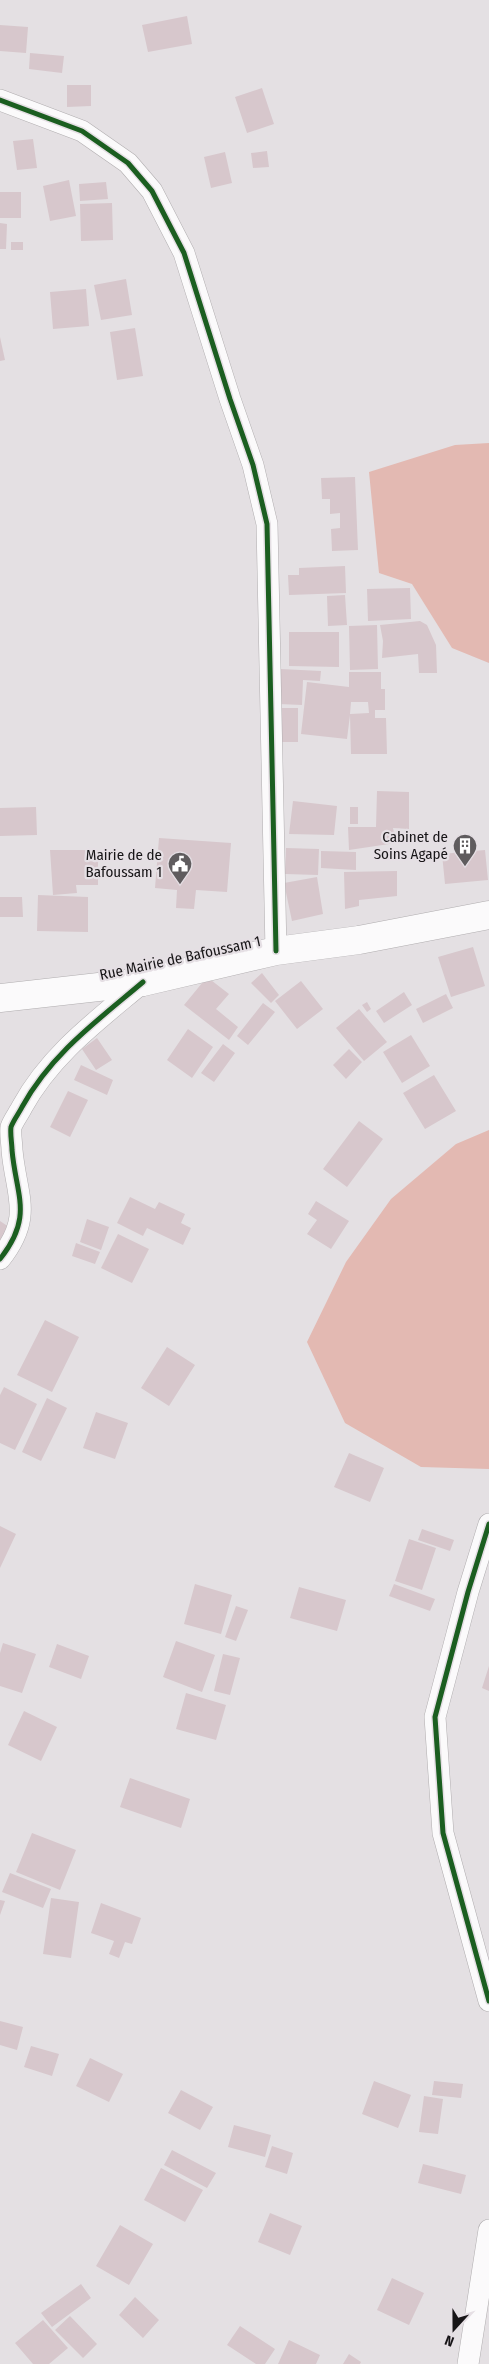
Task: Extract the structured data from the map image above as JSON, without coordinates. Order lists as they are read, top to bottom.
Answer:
{
  "streets": {
    "street": ["Rue Mairie de Bafoussam 1"]
  },
  "places": {
    "building": ["Cabinet de Soins Agapé"],
    "public building": ["Mairie de de Bafoussam 1"]
  },
  "north": "bottom"
}
